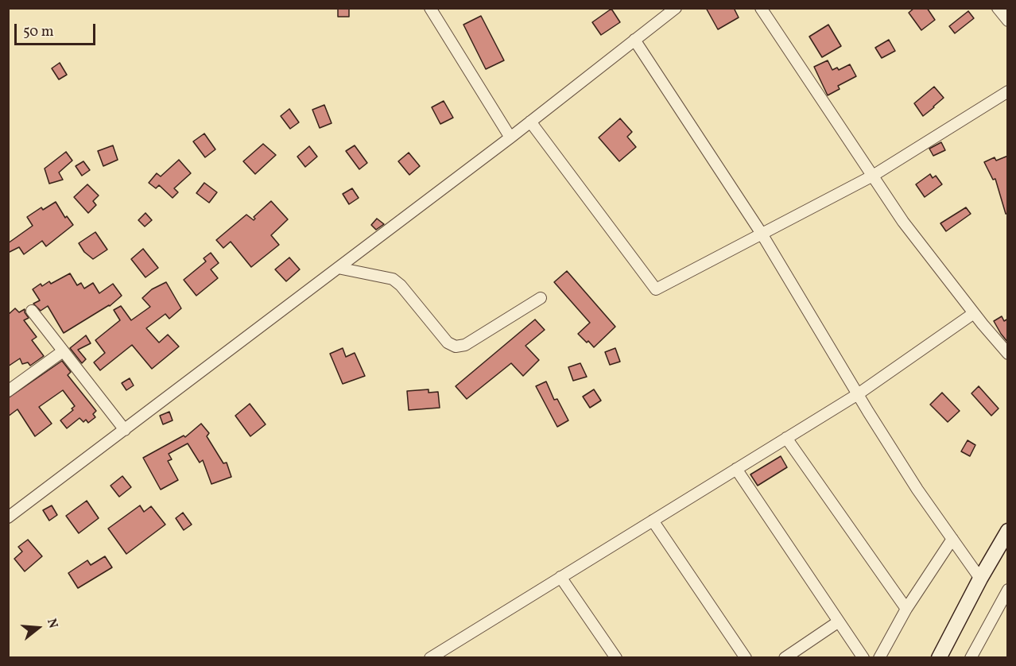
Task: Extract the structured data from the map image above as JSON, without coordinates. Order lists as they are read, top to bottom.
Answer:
{
  "scale_bar": "50 m",
  "north": "right"
}
